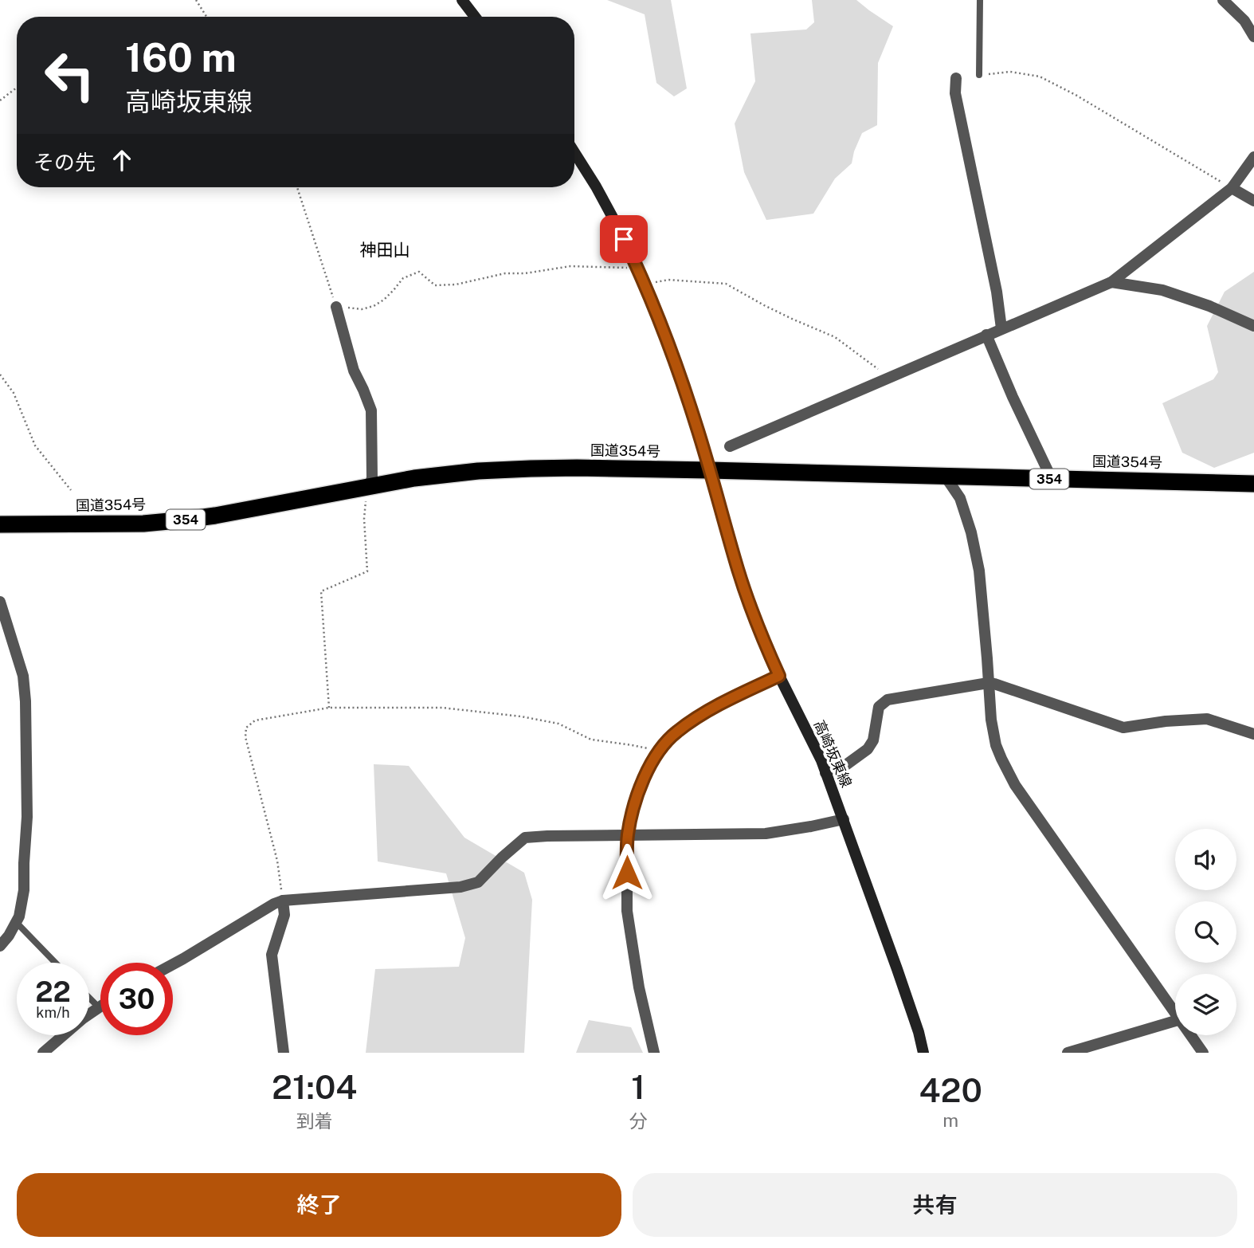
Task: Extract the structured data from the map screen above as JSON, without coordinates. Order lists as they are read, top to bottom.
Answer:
{
  "streets": {
    "highway": ["国道354号", "354"],
    "main road": ["高崎坂東線"]
  },
  "crossings": [
    ["国道354号", "高崎坂東線"]
  ],
  "districts": ["神田山"],
  "page": {
    "turn": ["160 m", "高崎坂東線"],
    "then": "その先",
    "speed": "22 km/h",
    "limit": "30",
    "eta": [
      "21:04",
      "到着",
      "1",
      "分",
      "420",
      "m"
    ],
    "buttons": ["終了", "共有"]
  }
}
